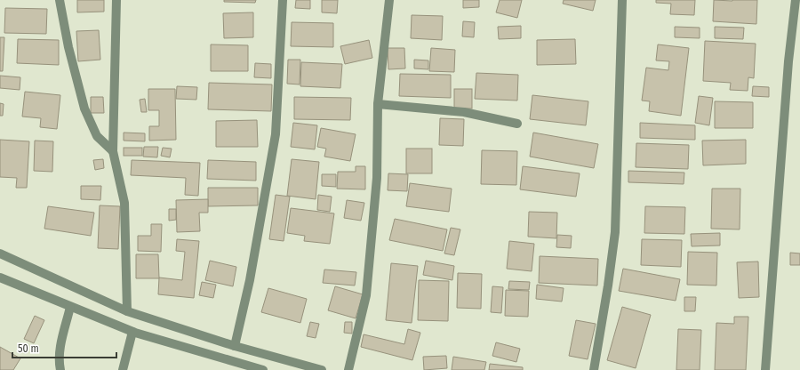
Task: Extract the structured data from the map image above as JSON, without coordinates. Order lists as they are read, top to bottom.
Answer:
{
  "scale_bar": "50 m"
}
